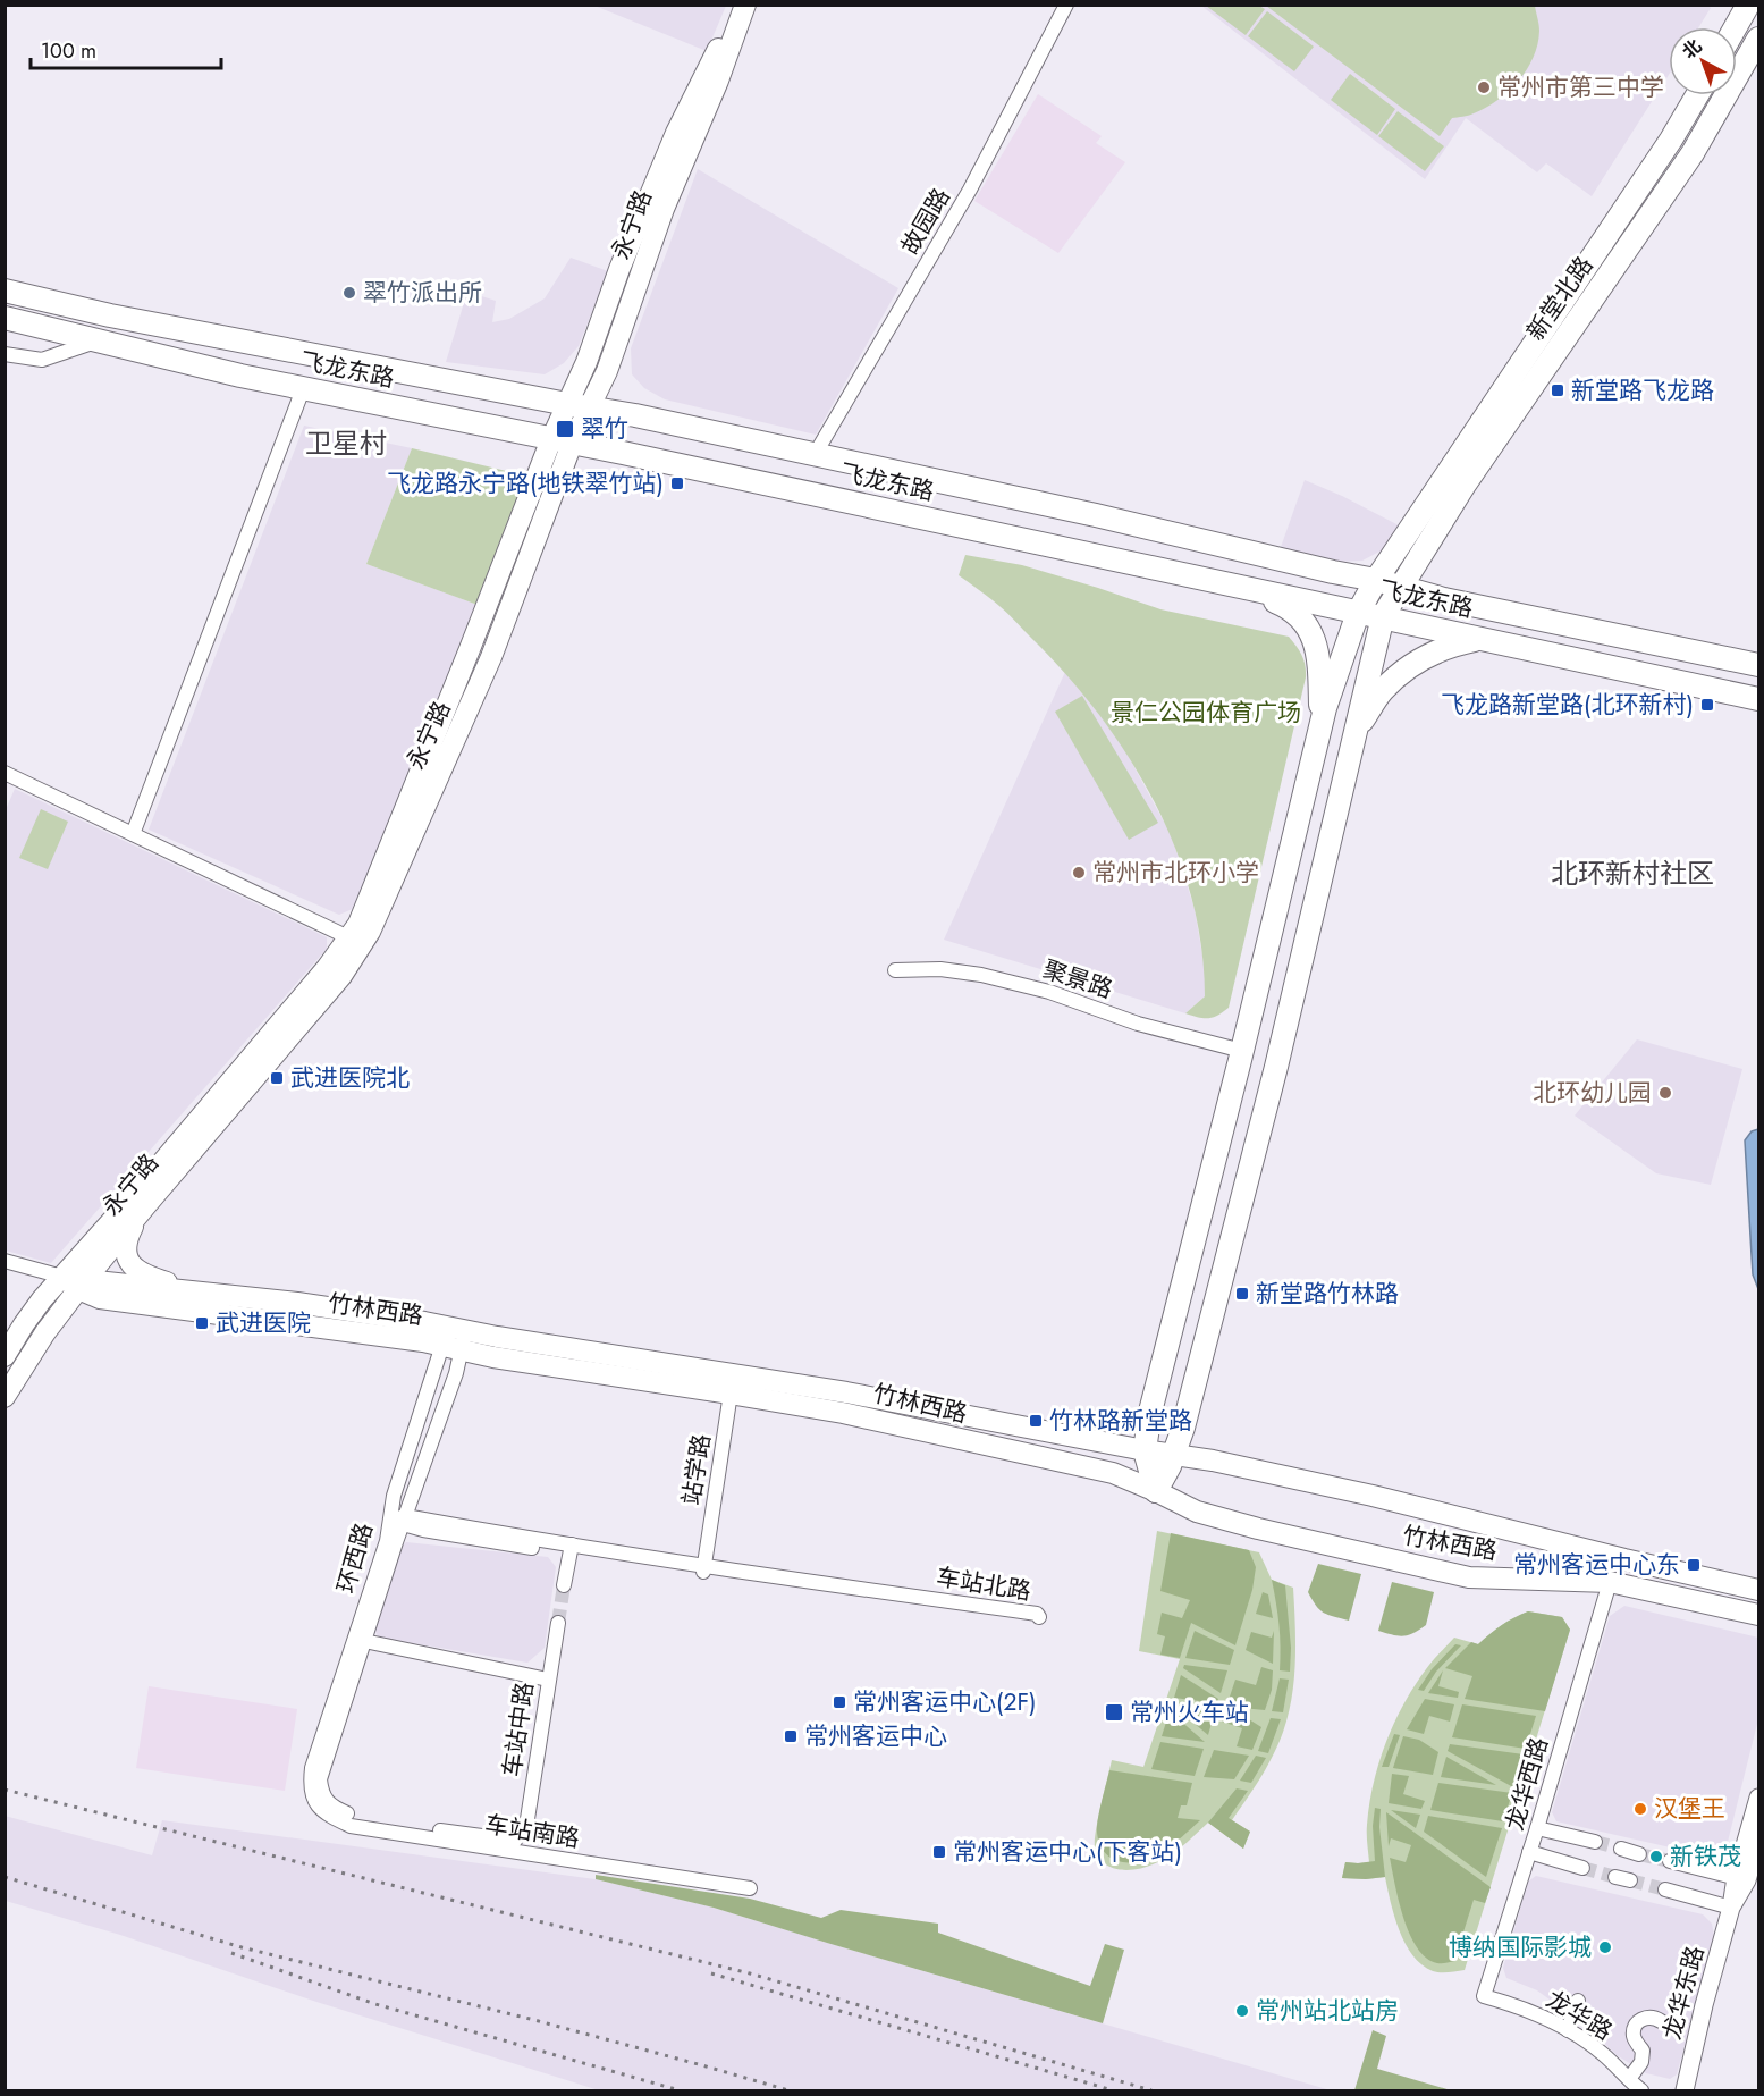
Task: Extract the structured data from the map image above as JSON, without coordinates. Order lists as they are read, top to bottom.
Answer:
{
  "streets": {
    "main road": [
      "永宁路",
      "新堂北路",
      "飞龙东路",
      "竹林西路"
    ],
    "street": [
      "故园路",
      "聚景路",
      "站学路",
      "环西路",
      "车站北路",
      "车站中路",
      "龙华西路",
      "车站南路",
      "龙华东路",
      "龙华路"
    ]
  },
  "crossings": [
    ["故园路", "飞龙东路"],
    ["永宁路", "飞龙东路"],
    ["永宁路", "竹林西路"],
    ["新堂北路", "飞龙东路"],
    ["新堂北路", "竹林西路"],
    ["竹林西路", "站学路"],
    ["竹林西路", "环西路"],
    ["竹林西路", "龙华西路"],
    ["站学路", "车站北路"],
    ["环西路", "车站北路"],
    ["环西路", "车站南路"],
    ["车站中路", "车站南路"],
    ["龙华西路", "龙华路"]
  ],
  "districts": ["卫星村", "北环新村社区"],
  "parks": ["景仁公园体育广场"],
  "places": {
    "other": [
      "常州市第三中学",
      "翠竹派出所",
      "常州市北环小学",
      "北环幼儿园",
      "汉堡王",
      "新铁茂",
      "博纳国际影城",
      "常州站北站房"
    ],
    "transit": [
      "新堂路飞龙路",
      "翠竹",
      "飞龙路永宁路(地铁翠竹站)",
      "飞龙路新堂路(北环新村)",
      "武进医院北",
      "新堂路竹林路",
      "武进医院",
      "竹林路新堂路",
      "常州客运中心东",
      "常州客运中心(2F)",
      "常州火车站",
      "常州客运中心",
      "常州客运中心(下客站)"
    ]
  },
  "scale_bar": "100 m",
  "north": "top left"
}
